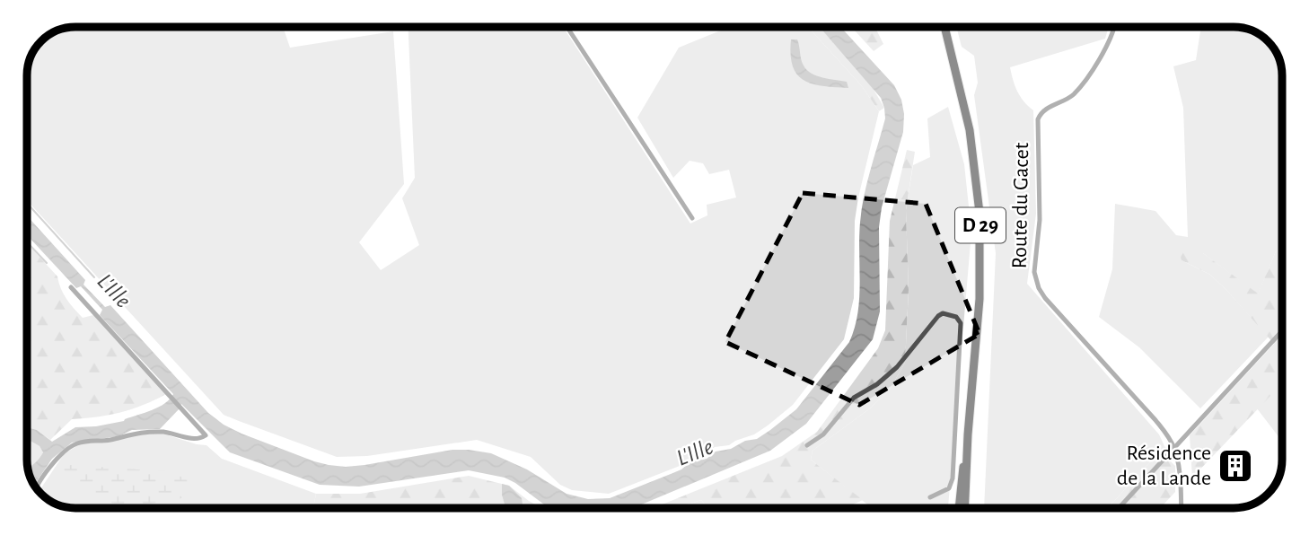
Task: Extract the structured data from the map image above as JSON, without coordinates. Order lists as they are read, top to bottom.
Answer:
{
  "streets": {
    "main road": ["D 29"],
    "street": ["Route du Gacet"]
  },
  "water": ["L'Ille"],
  "places": {
    "building": ["Résidence de la Lande"]
  }
}
